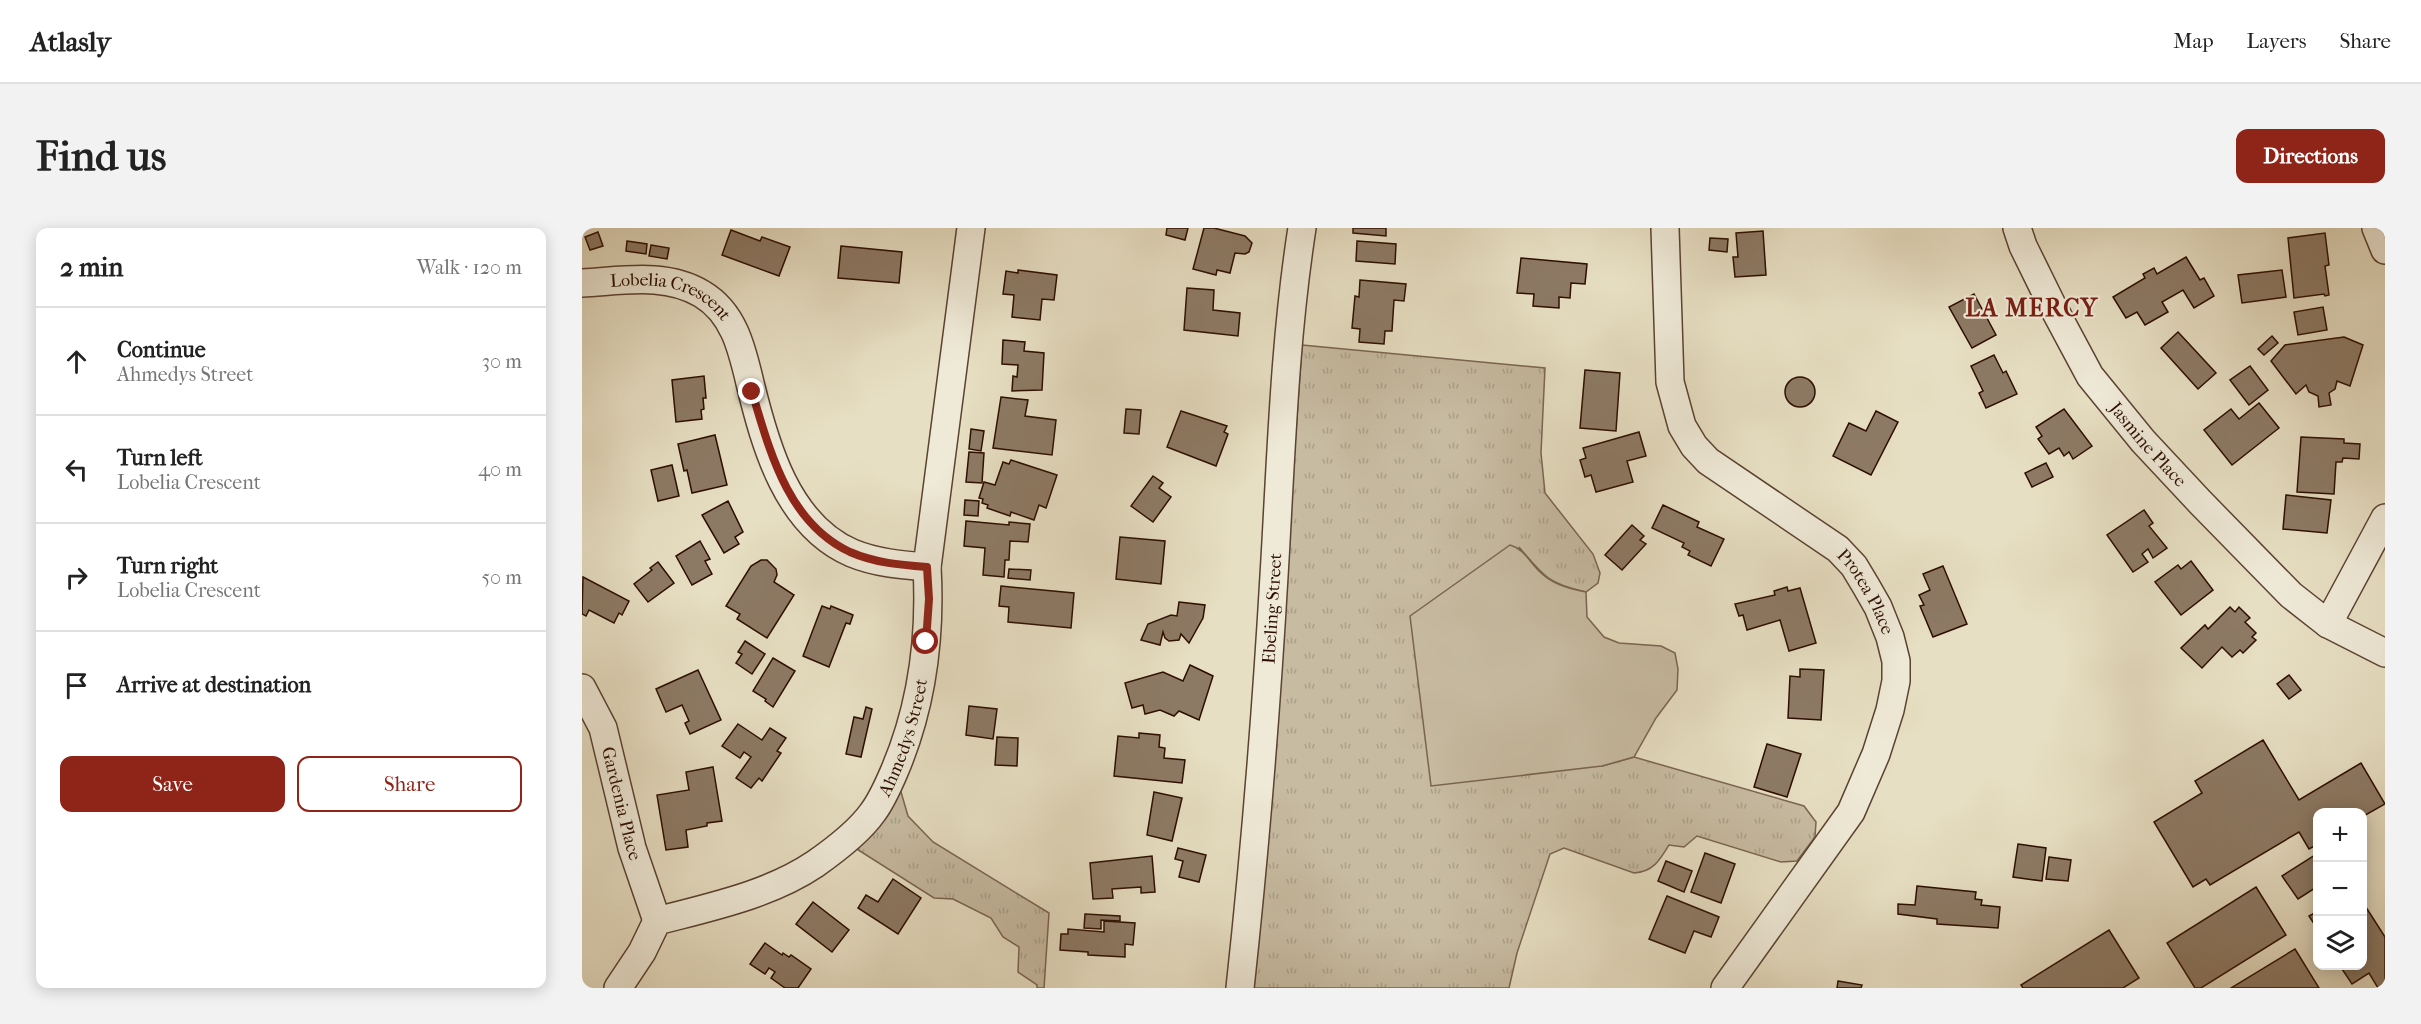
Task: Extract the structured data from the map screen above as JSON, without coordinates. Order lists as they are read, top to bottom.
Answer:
{
  "streets": {
    "street": [
      "Lobelia Crescent",
      "Jasmine Place",
      "Protea Place",
      "Ebeling Street",
      "Ahmedys Street",
      "Gardenia Place"
    ]
  },
  "crossings": [
    ["Lobelia Crescent", "Ahmedys Street"],
    ["Ahmedys Street", "Gardenia Place"]
  ],
  "districts": ["LA MERCY"],
  "page": {
    "header": "Atlasly",
    "nav": ["Map", "Layers", "Share"],
    "buttons": [
      "Directions",
      ["Save", "Share"]
    ],
    "title": "Find us",
    "heading": ["2 min", "Walk · 120 m"],
    "list": [
      ["Continue", "Ahmedys Street", "30 m"],
      ["Turn left", "Lobelia Crescent", "40 m"],
      ["Turn right", "Lobelia Crescent", "50 m"],
      "Arrive at destination"
    ],
    "map_buttons": ["+", "−"]
  }
}
